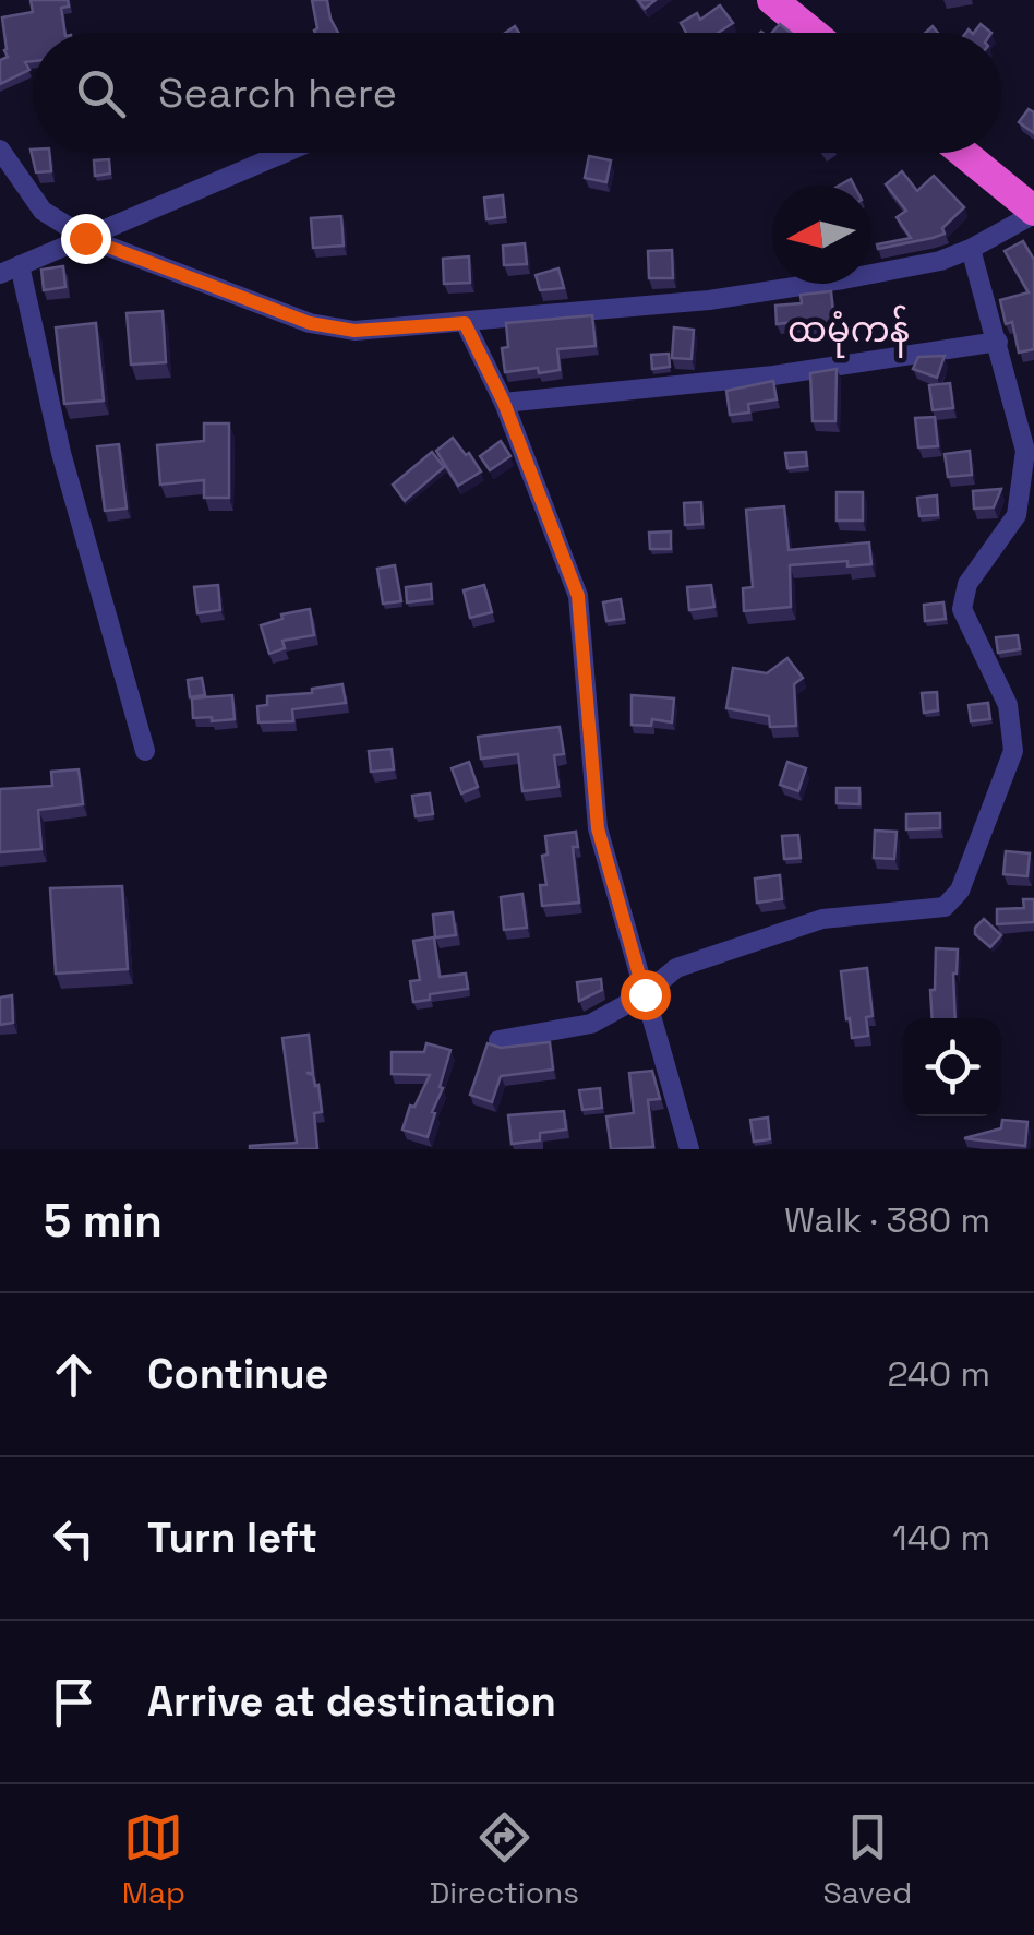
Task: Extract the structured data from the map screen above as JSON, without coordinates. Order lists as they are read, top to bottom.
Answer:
{
  "districts": ["ထမုံကန်"],
  "north": "left",
  "page": {
    "search": "Search here",
    "heading": ["5 min", "Walk · 380 m"],
    "list": [
      ["Continue", "240 m"],
      ["Turn left", "140 m"],
      "Arrive at destination"
    ],
    "nav": ["Map", "Directions", "Saved"]
  }
}
